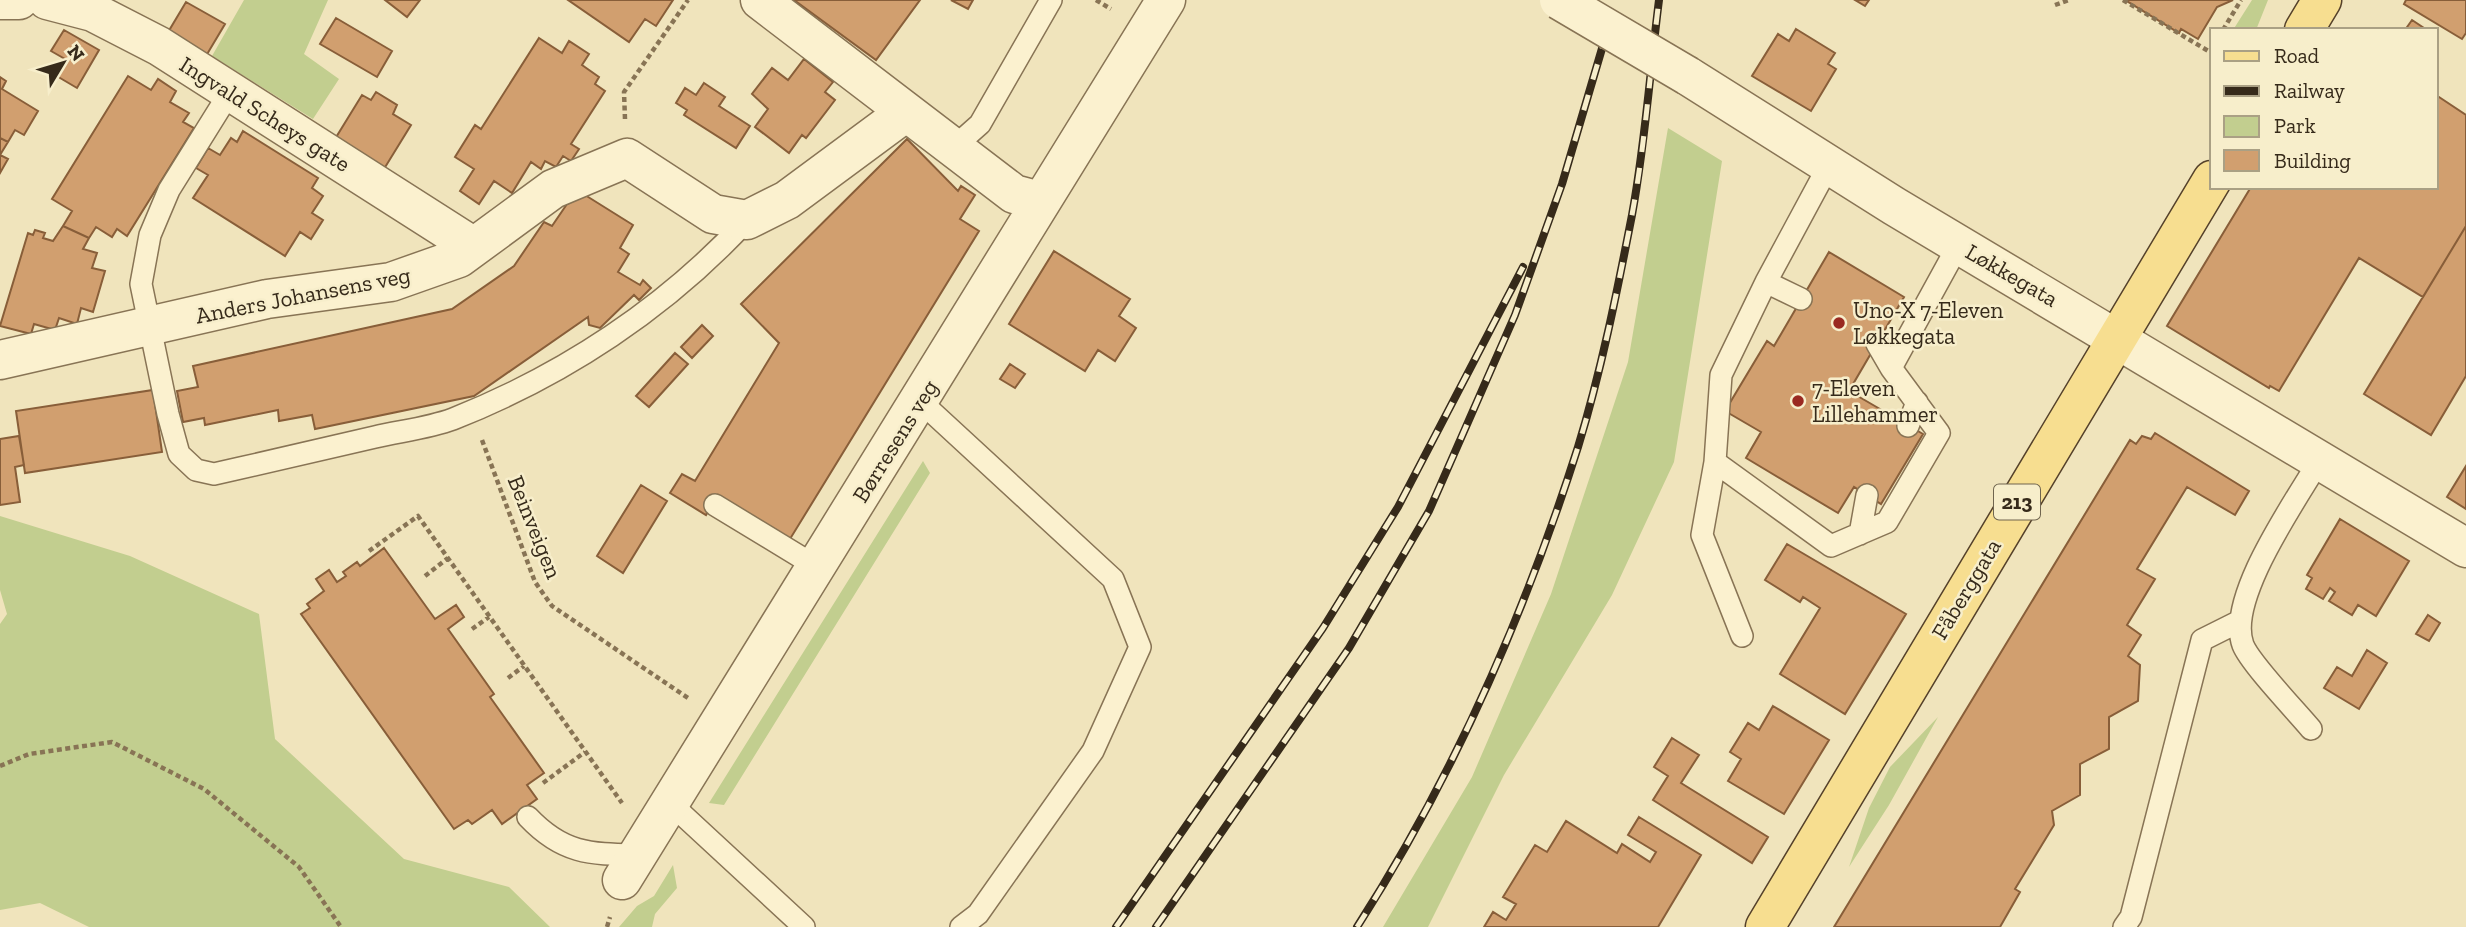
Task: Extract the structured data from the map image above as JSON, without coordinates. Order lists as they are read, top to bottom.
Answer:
{
  "streets": {
    "main road": ["213", "Fåberggata"],
    "street": [
      "Ingvald Scheys gate",
      "Løkkegata",
      "Anders Johansens veg",
      "Børresens veg"
    ],
    "path": ["Beinveigen"]
  },
  "crossings": [
    ["Ingvald Scheys gate", "Anders Johansens veg"],
    ["Løkkegata", "Fåberggata"]
  ],
  "places": ["Uno-X 7-Eleven Løkkegata", "7-Eleven Lillehammer"],
  "legend": [
    "Road",
    "Railway",
    "Park",
    "Building"
  ],
  "north": "top right"
}
